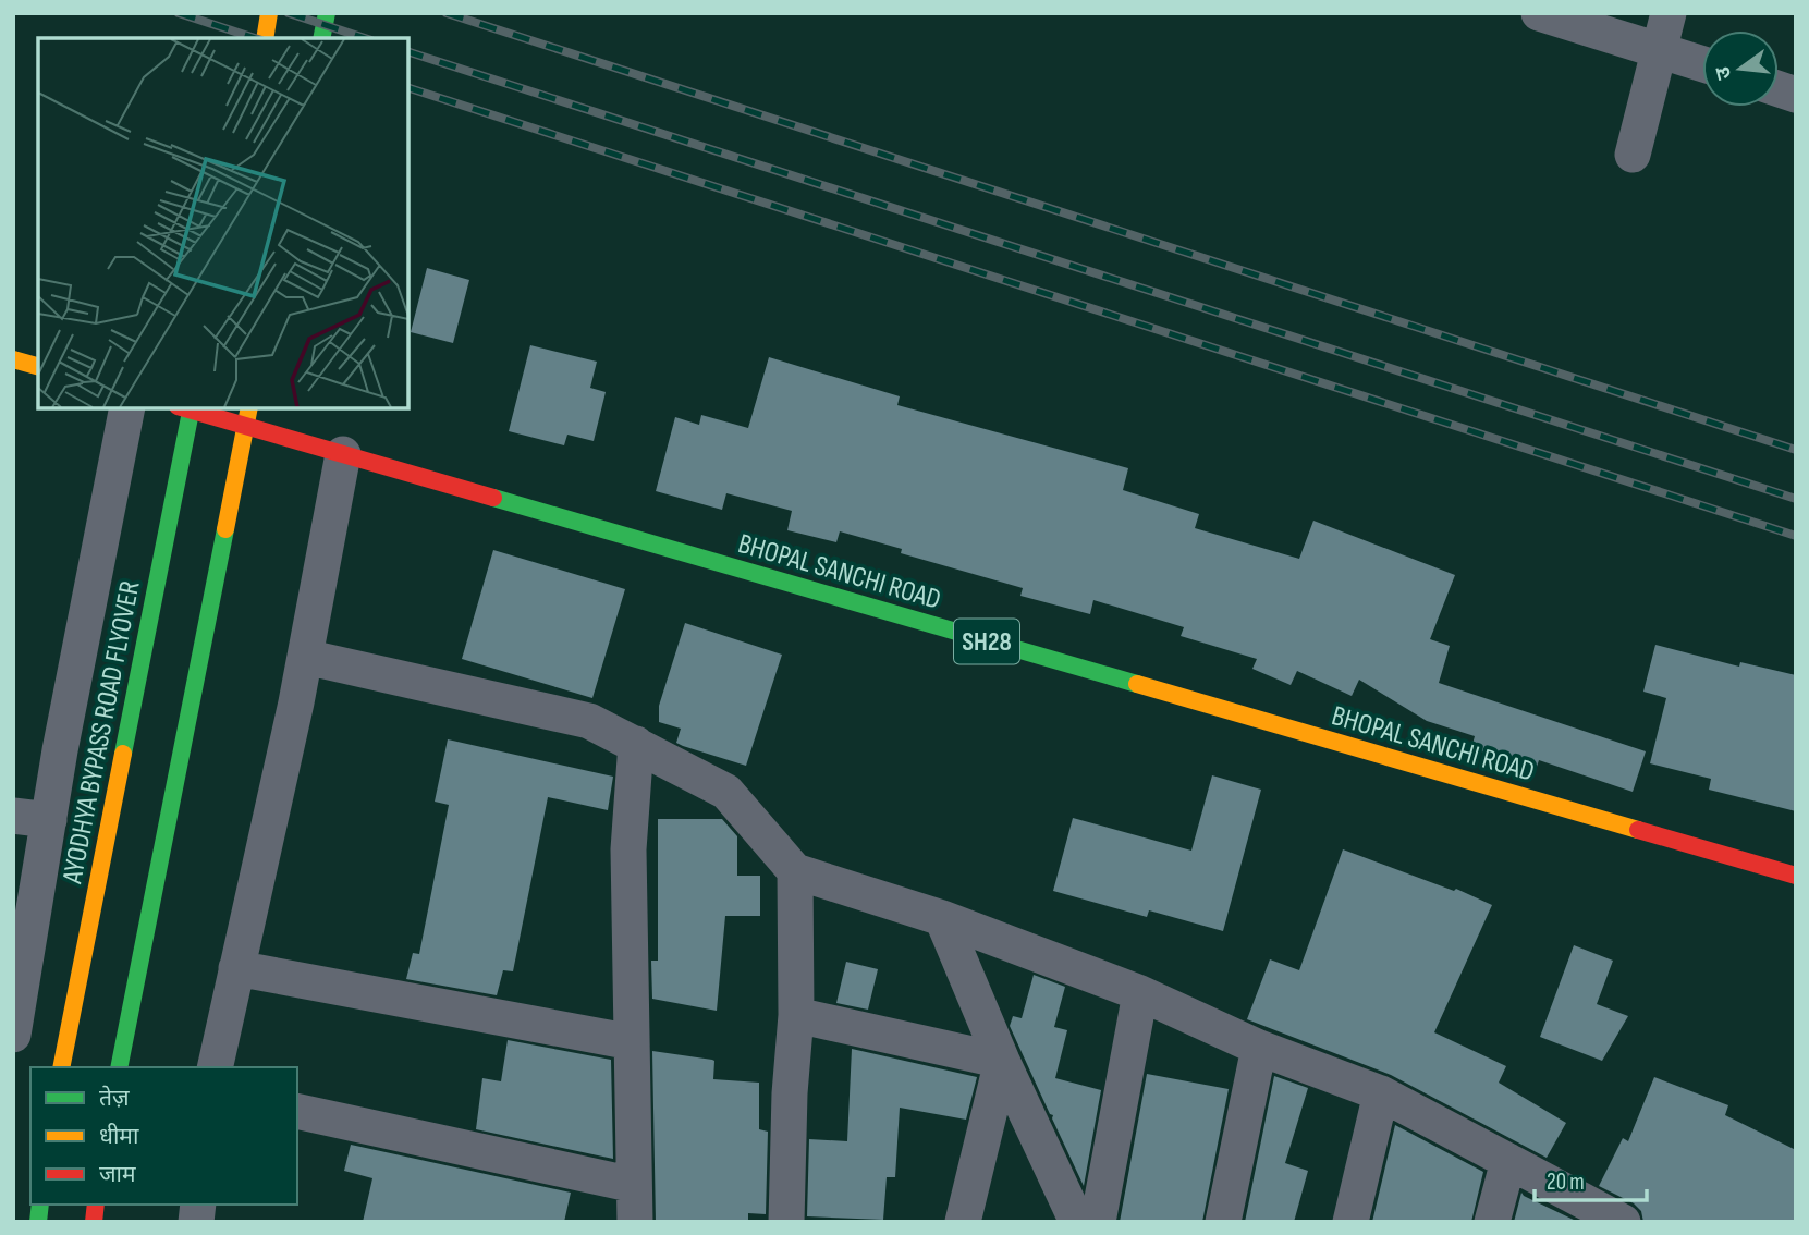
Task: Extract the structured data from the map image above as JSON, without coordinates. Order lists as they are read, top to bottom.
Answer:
{
  "streets": {
    "main road": ["BHOPAL SANCHI ROAD", "SH28", "AYODHYA BYPASS ROAD FLYOVER"]
  },
  "legend": ["तेज़", "धीमा", "जाम"],
  "scale_bar": "20 m",
  "north": "left"
}
